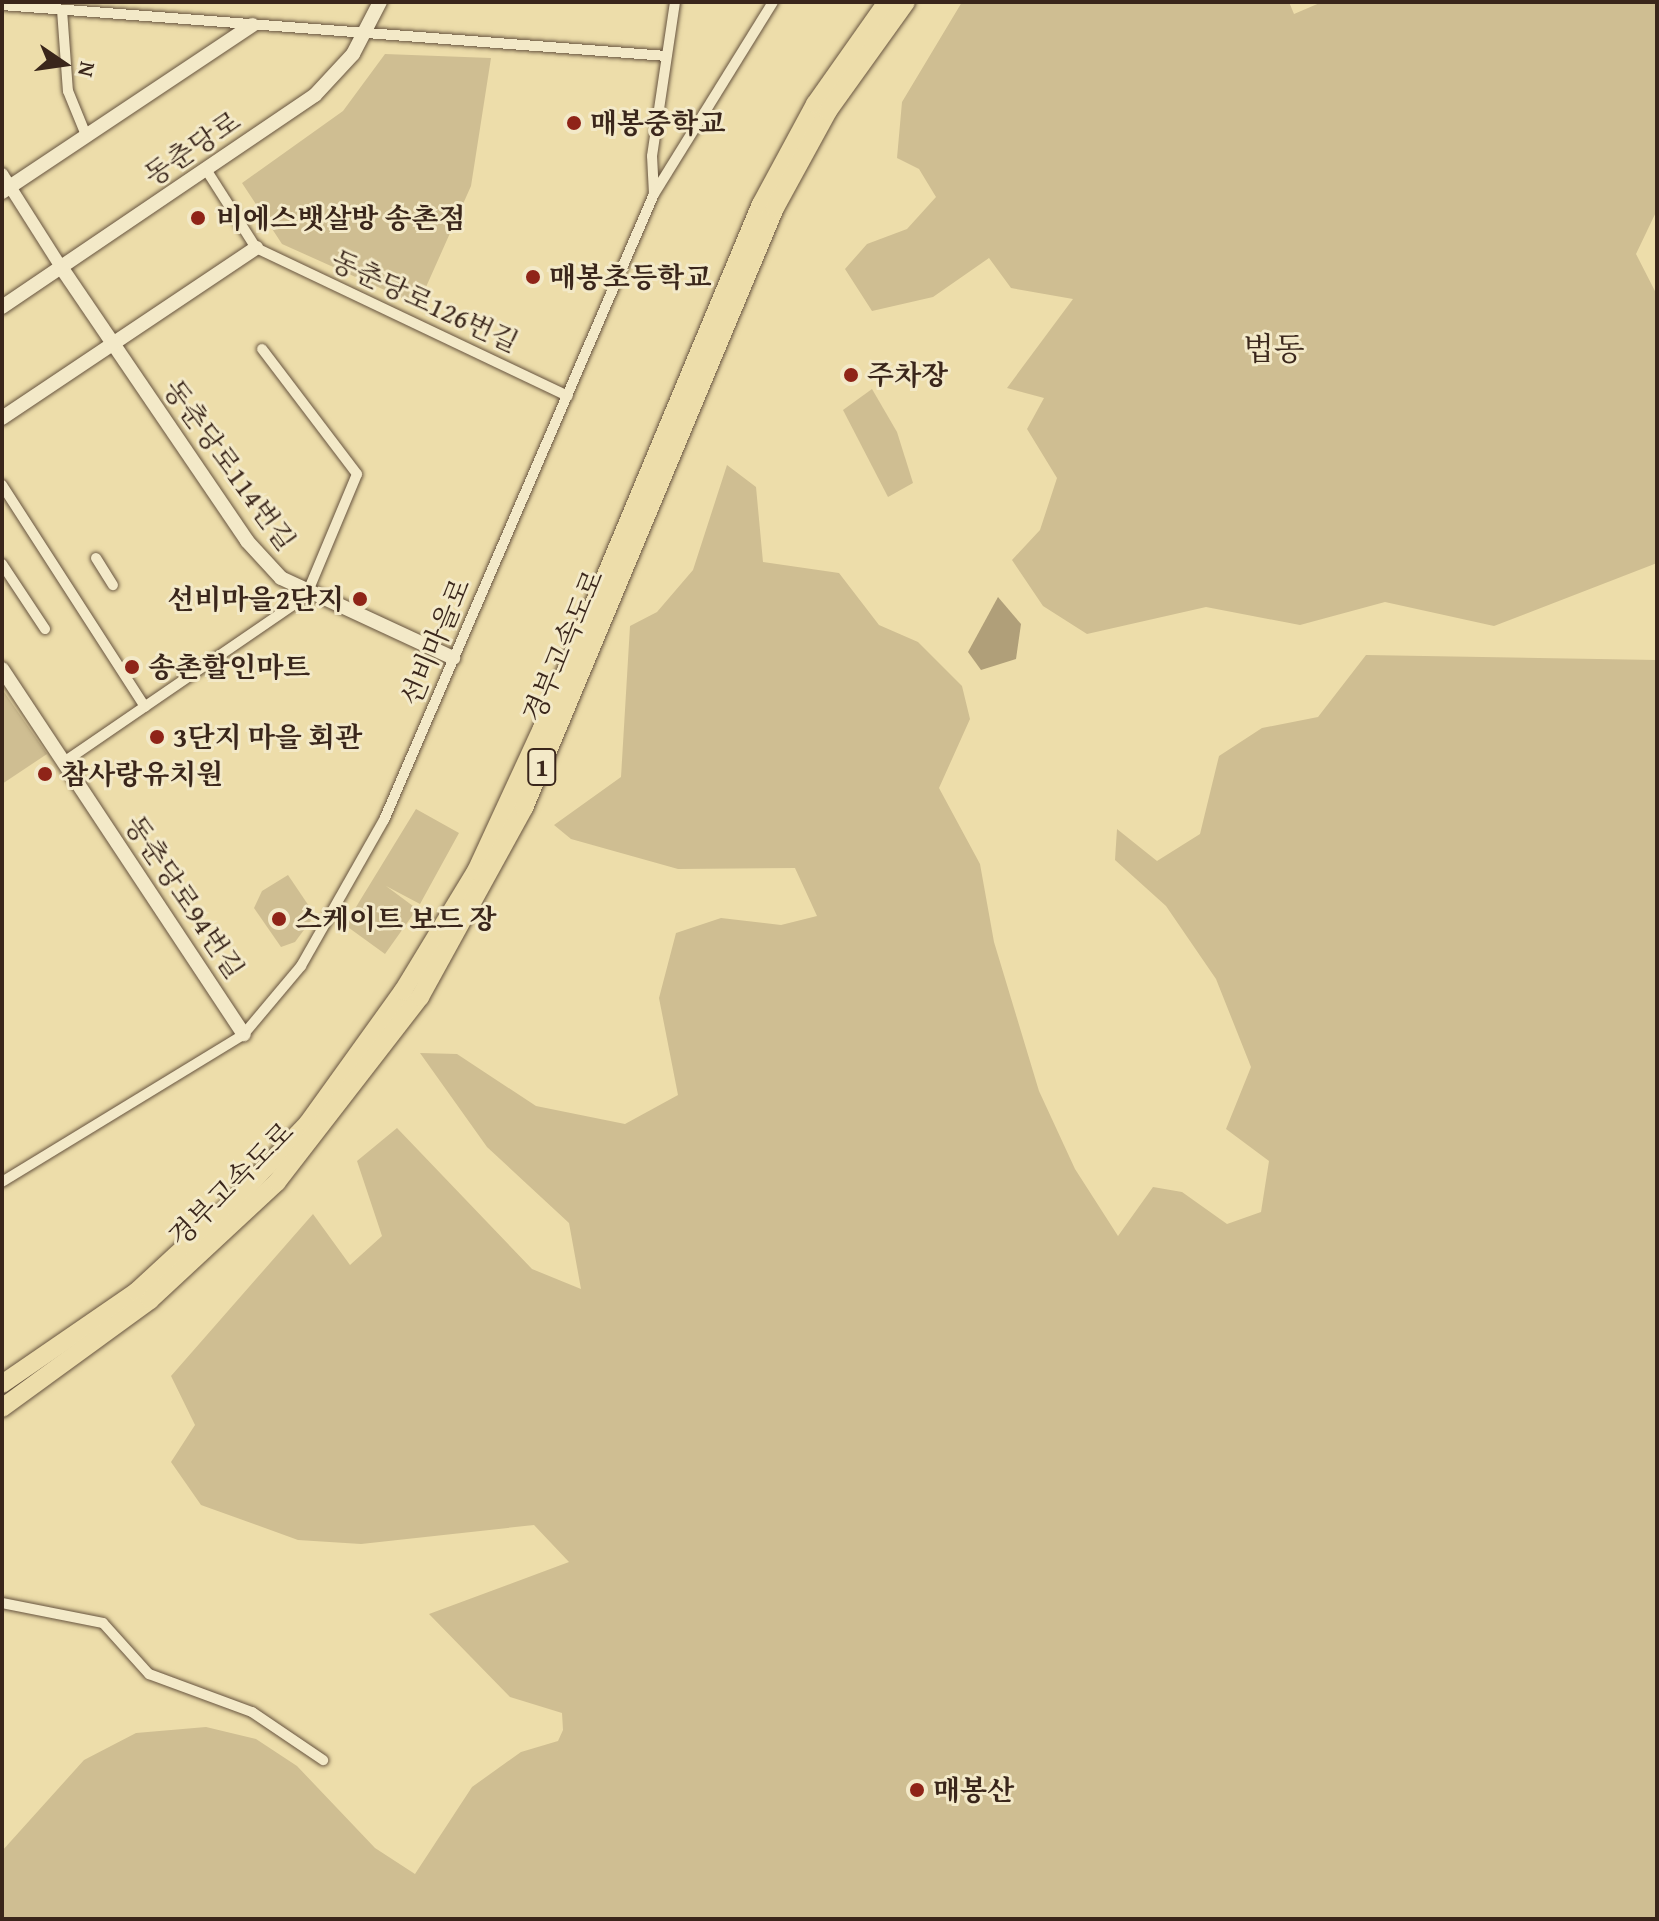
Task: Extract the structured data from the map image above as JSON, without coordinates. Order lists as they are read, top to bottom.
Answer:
{
  "streets": {
    "highway": ["경부고속도로", "1"],
    "main road": ["동춘당로", "동춘당로114번길", "동춘당로94번길"],
    "street": ["동춘당로126번길", "선비마을로"]
  },
  "crossings": [
    ["동춘당로", "동춘당로114번길"],
    ["동춘당로126번길", "선비마을로"],
    ["동춘당로114번길", "선비마을로"],
    ["선비마을로", "동춘당로94번길"]
  ],
  "districts": ["법동"],
  "places": [
    "매봉중학교",
    "비에스뱃살방 송촌점",
    "매봉초등학교",
    "주차장",
    "선비마을2단지",
    "송촌할인마트",
    "3단지 마을 회관",
    "참사랑유치원",
    "스케이트 보드 장",
    "매봉산"
  ],
  "north": "right"
}
